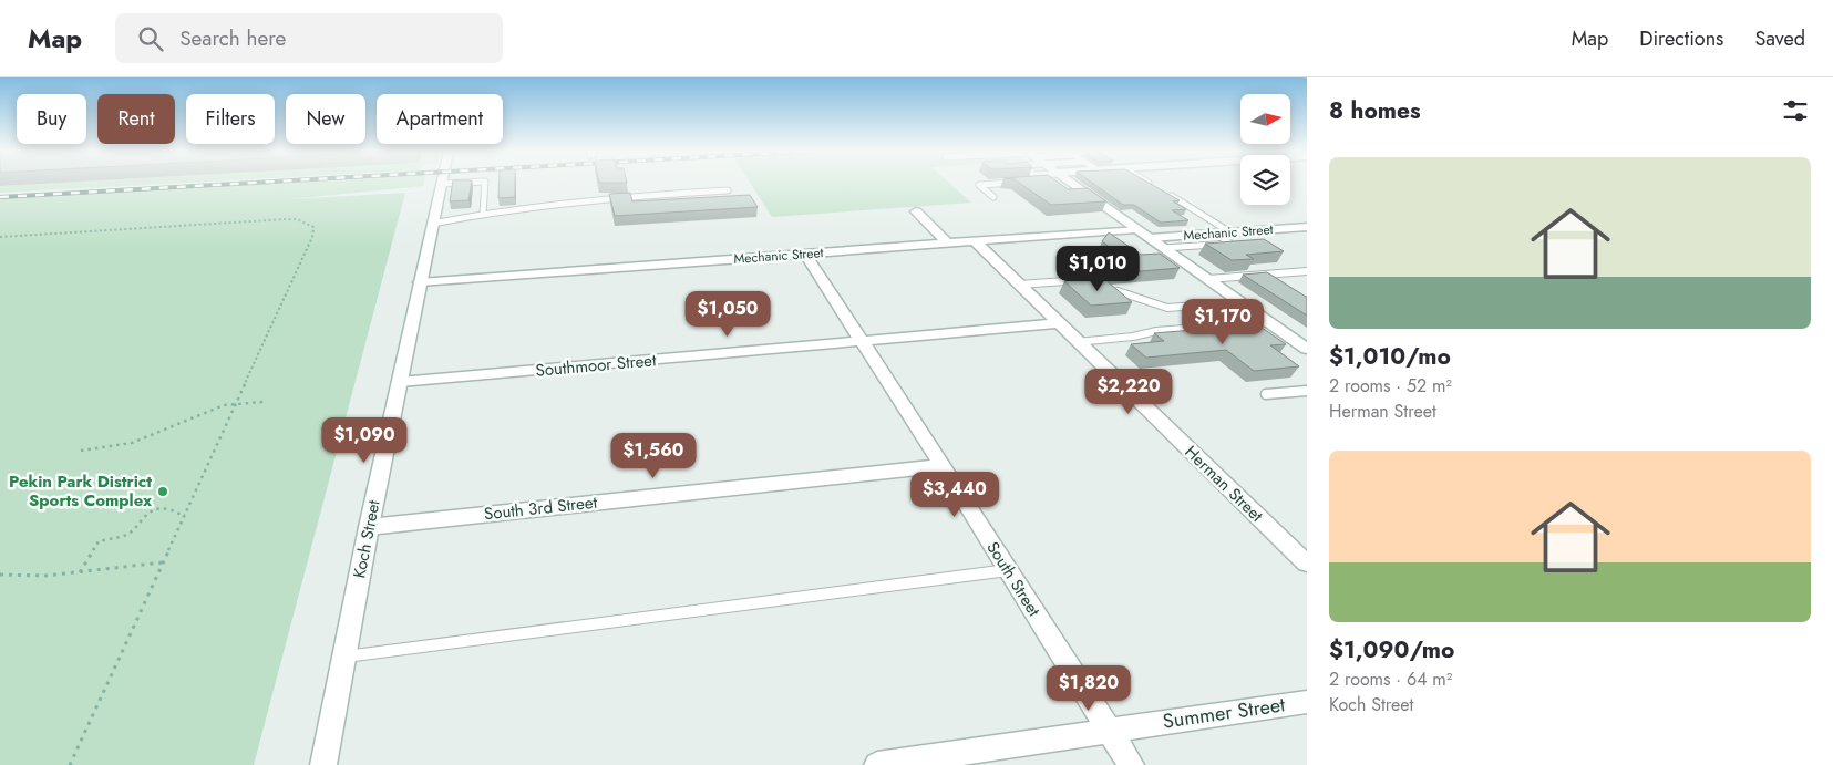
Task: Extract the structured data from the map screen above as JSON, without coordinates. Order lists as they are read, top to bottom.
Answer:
{
  "streets": {
    "street": [
      "Mechanic Street",
      "Southmoor Street",
      "Herman Street",
      "South 3rd Street",
      "Koch Street",
      "South Street",
      "Summer Street"
    ]
  },
  "crossings": [
    ["Mechanic Street", "Herman Street"],
    ["Mechanic Street", "Koch Street"],
    ["Mechanic Street", "South Street"],
    ["Southmoor Street", "Herman Street"],
    ["Southmoor Street", "Koch Street"],
    ["Southmoor Street", "South Street"],
    ["South 3rd Street", "Koch Street"],
    ["South 3rd Street", "South Street"],
    ["South Street", "Summer Street"]
  ],
  "places": ["Pekin Park District Sports Complex"],
  "north": "right",
  "page": {
    "header": "Map",
    "search": "Search here",
    "nav": ["Map", "Directions", "Saved"],
    "heading": "8 homes",
    "chip": [
      "Buy",
      "Rent",
      "Filters",
      "New",
      "Apartment"
    ],
    "list": [
      {
        "name": "$1,010/mo",
        "note": "2 rooms · 52 m² · Herman Street"
      },
      {
        "name": "$1,090/mo",
        "note": "2 rooms · 64 m² · Koch Street"
      }
    ],
    "price": [
      "$1,010",
      "$1,050",
      "$1,170",
      "$2,220",
      "$1,090",
      "$1,560",
      "$3,440",
      "$1,820"
    ]
  }
}
